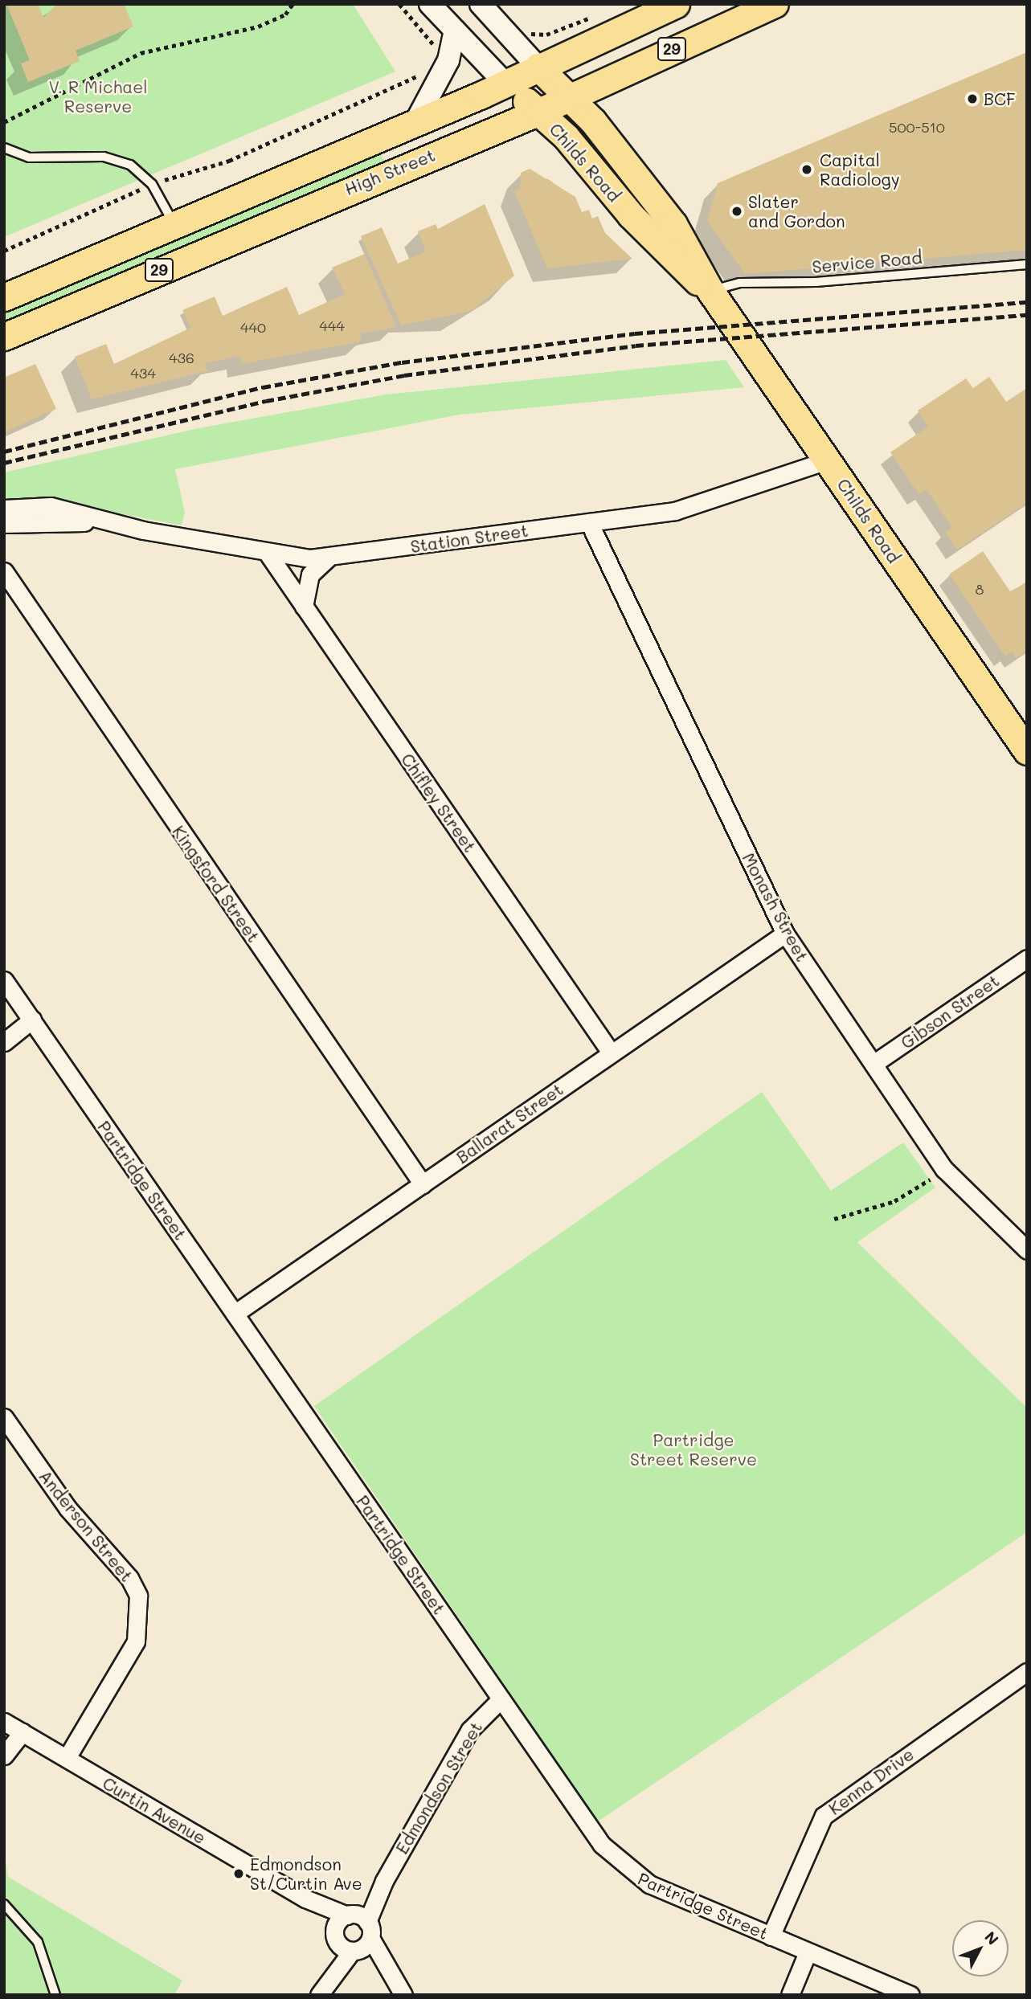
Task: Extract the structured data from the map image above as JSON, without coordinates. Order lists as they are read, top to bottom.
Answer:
{
  "streets": {
    "main road": ["29", "Childs Road", "High Street"],
    "street": [
      "Station Street",
      "Chifley Street",
      "Kingsford Street",
      "Monash Street",
      "Gibson Street",
      "Ballarat Street",
      "Partridge Street",
      "Anderson Street",
      "Kenna Drive",
      "Edmondson Street",
      "Curtin Avenue"
    ],
    "lane": ["Service Road"]
  },
  "crossings": [
    ["29", "Childs Road"],
    ["Childs Road", "High Street"],
    ["Childs Road", "Service Road"],
    ["Childs Road", "Station Street"],
    ["Station Street", "Chifley Street"],
    ["Station Street", "Monash Street"],
    ["Chifley Street", "Ballarat Street"],
    ["Kingsford Street", "Ballarat Street"],
    ["Monash Street", "Gibson Street"],
    ["Monash Street", "Ballarat Street"],
    ["Ballarat Street", "Partridge Street"],
    ["Partridge Street", "Kenna Drive"],
    ["Partridge Street", "Edmondson Street"],
    ["Anderson Street", "Curtin Avenue"],
    ["Edmondson Street", "Curtin Avenue"]
  ],
  "parks": ["V. R Michael Reserve", "Partridge Street Reserve"],
  "places": [
    "BCF",
    "Capital Radiology",
    "Slater and Gordon",
    "Edmondson St/Curtin Ave"
  ],
  "house_numbers": [
    "500-510",
    "444",
    "440",
    "436",
    "434",
    "8"
  ],
  "north": "top right"
}
